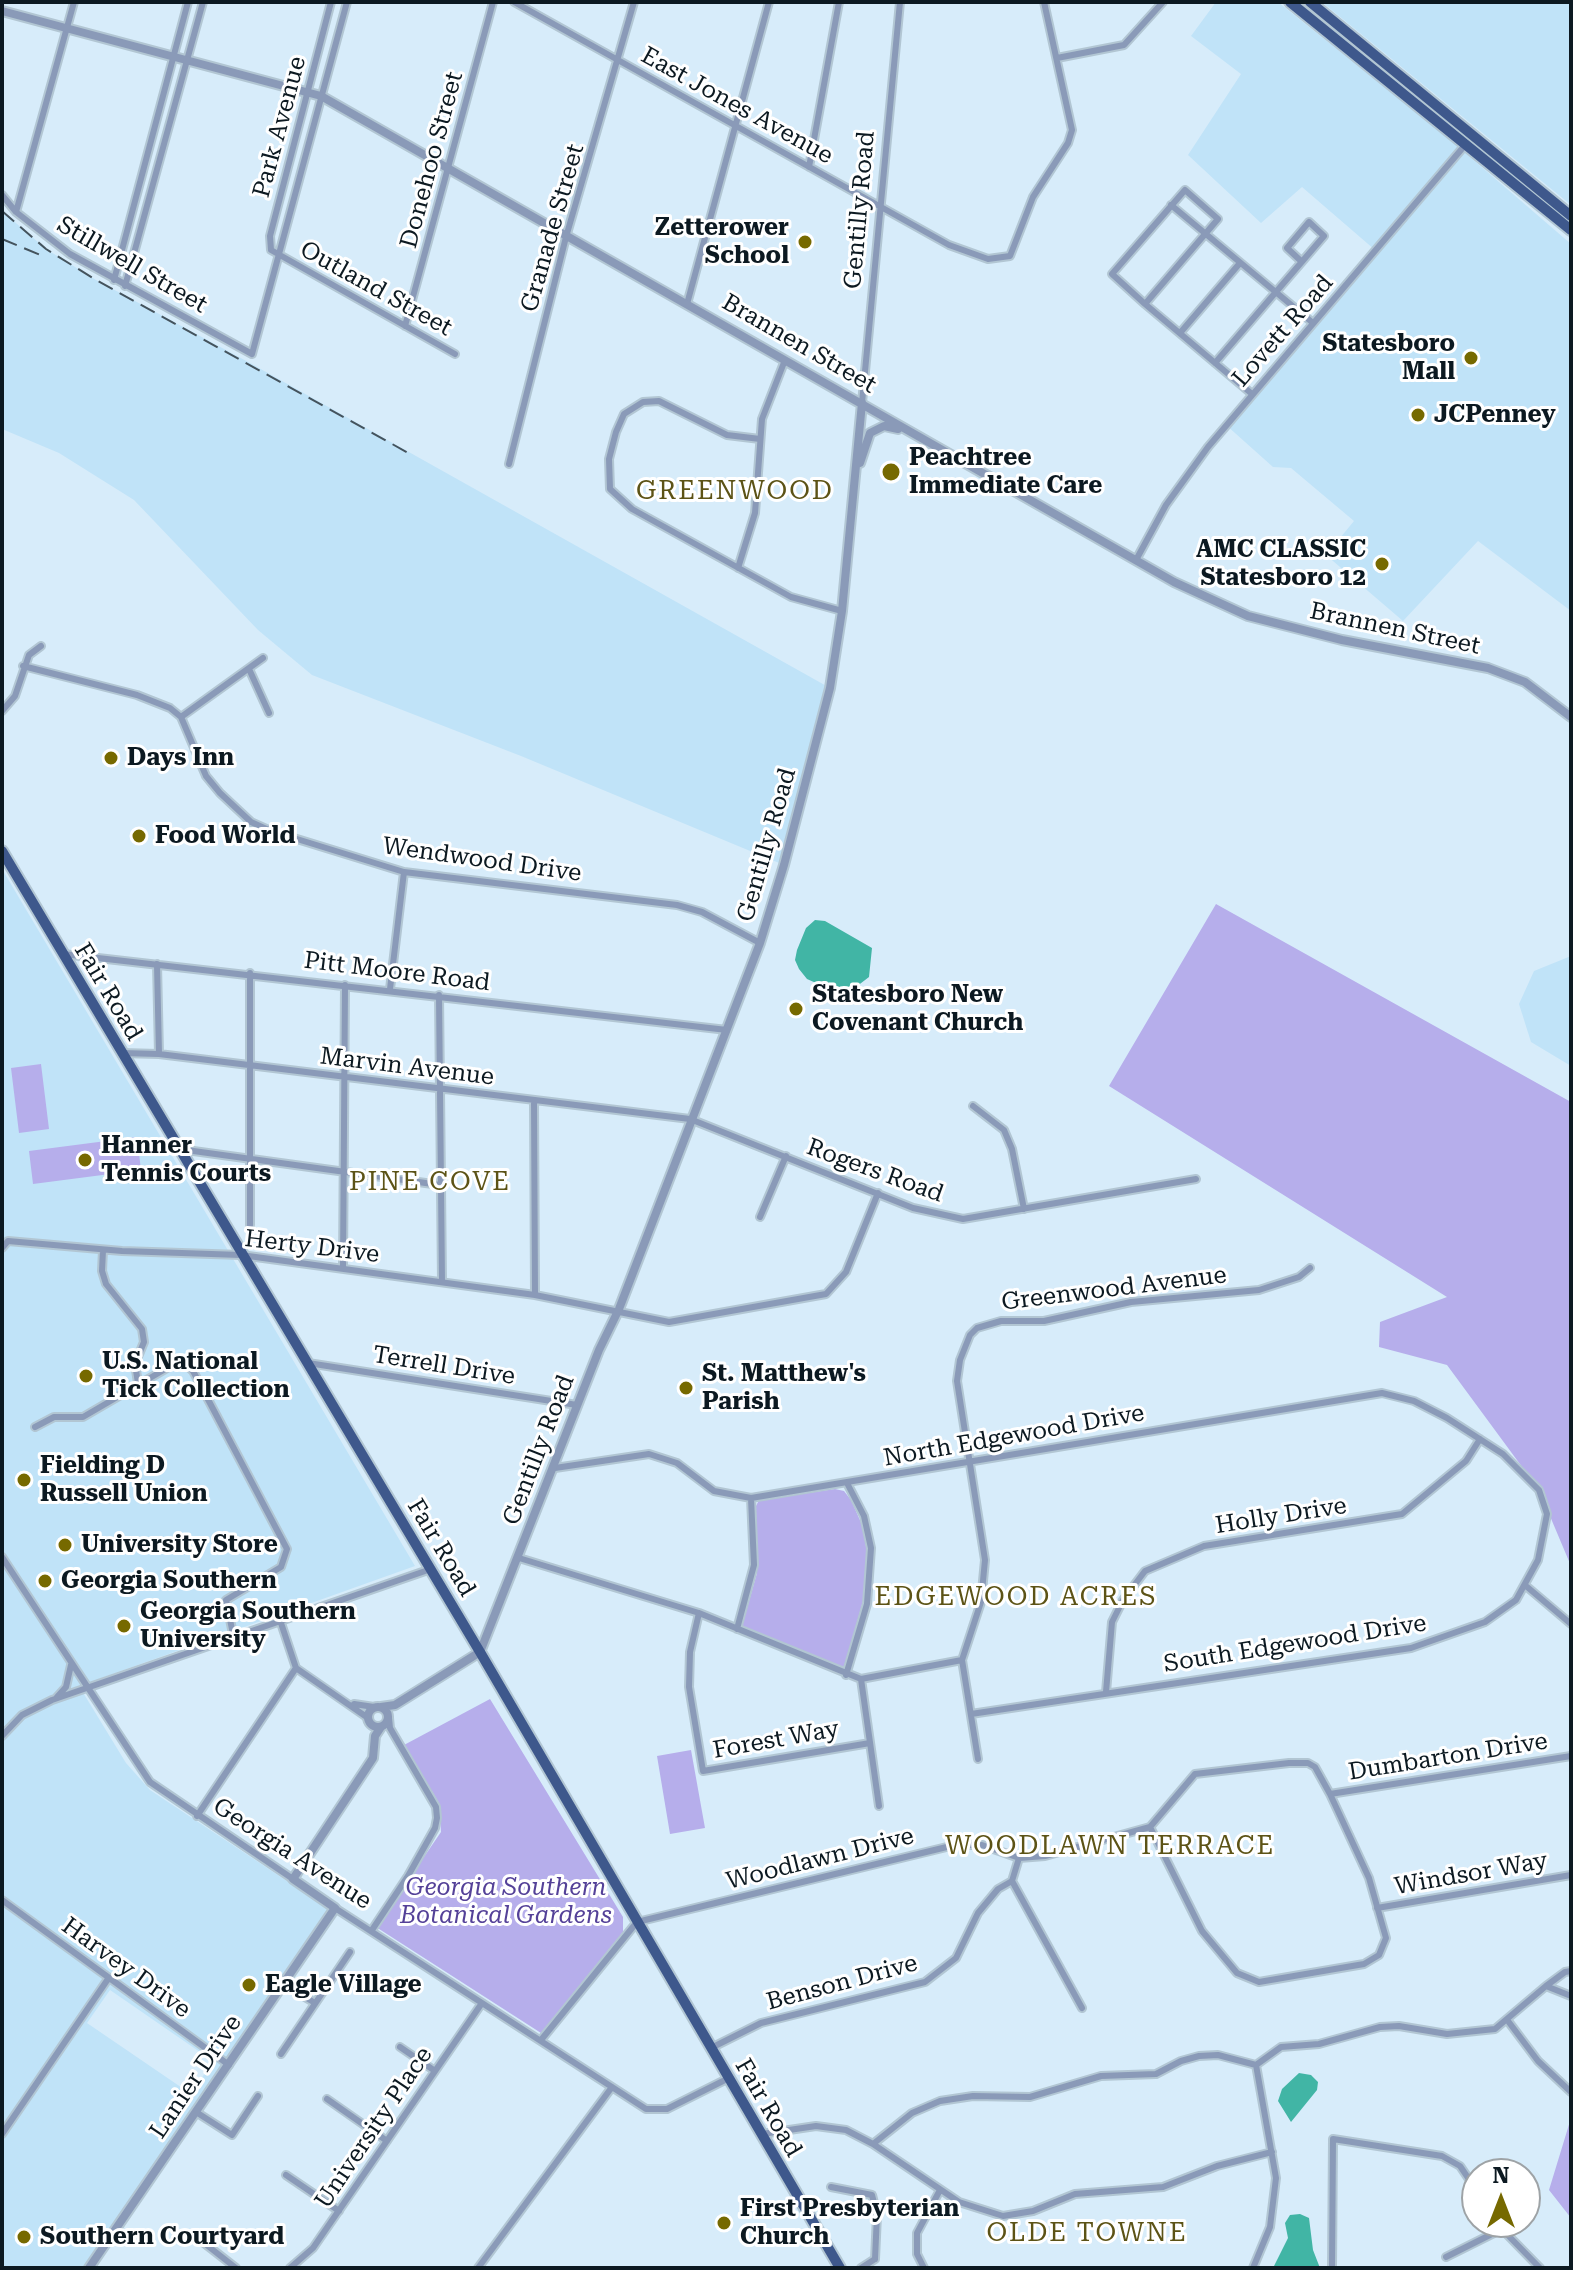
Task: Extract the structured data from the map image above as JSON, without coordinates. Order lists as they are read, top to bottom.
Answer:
{
  "streets": {
    "main road": ["Fair Road"],
    "street": [
      "East Jones Avenue",
      "Park Avenue",
      "Donehoo Street",
      "Gentilly Road",
      "Granade Street",
      "Stillwell Street",
      "Outland Street",
      "Lovett Road",
      "Brannen Street",
      "Wendwood Drive",
      "Pitt Moore Road",
      "Marvin Avenue",
      "Rogers Road",
      "Herty Drive",
      "Greenwood Avenue",
      "Terrell Drive",
      "North Edgewood Drive",
      "Holly Drive",
      "South Edgewood Drive",
      "Forest Way",
      "Dumbarton Drive",
      "Georgia Avenue",
      "Woodlawn Drive",
      "Windsor Way",
      "Harvey Drive",
      "Benson Drive",
      "Lanier Drive",
      "University Place"
    ]
  },
  "crossings": [
    ["East Jones Avenue", "Gentilly Road"],
    ["East Jones Avenue", "Granade Street"],
    ["Park Avenue", "Stillwell Street"],
    ["Park Avenue", "Outland Street"],
    ["Park Avenue", "Brannen Street"],
    ["Donehoo Street", "Outland Street"],
    ["Donehoo Street", "Brannen Street"],
    ["Gentilly Road", "Brannen Street"],
    ["Gentilly Road", "Wendwood Drive"],
    ["Gentilly Road", "Pitt Moore Road"],
    ["Gentilly Road", "Fair Road"],
    ["Gentilly Road", "Marvin Avenue"],
    ["Gentilly Road", "Rogers Road"],
    ["Gentilly Road", "Herty Drive"],
    ["Gentilly Road", "Terrell Drive"],
    ["Gentilly Road", "North Edgewood Drive"],
    ["Granade Street", "Brannen Street"],
    ["Lovett Road", "Brannen Street"],
    ["Pitt Moore Road", "Fair Road"],
    ["Fair Road", "Marvin Avenue"],
    ["Fair Road", "Herty Drive"],
    ["Fair Road", "Terrell Drive"],
    ["Fair Road", "Georgia Avenue"],
    ["Fair Road", "Woodlawn Drive"],
    ["Fair Road", "Benson Drive"],
    ["Marvin Avenue", "Rogers Road"],
    ["Rogers Road", "Herty Drive"],
    ["Greenwood Avenue", "North Edgewood Drive"],
    ["Greenwood Avenue", "South Edgewood Drive"],
    ["North Edgewood Drive", "Holly Drive"],
    ["North Edgewood Drive", "South Edgewood Drive"],
    ["Holly Drive", "South Edgewood Drive"],
    ["Dumbarton Drive", "Woodlawn Drive"],
    ["Dumbarton Drive", "Windsor Way"],
    ["Georgia Avenue", "Lanier Drive"],
    ["Georgia Avenue", "University Place"],
    ["Woodlawn Drive", "Windsor Way"],
    ["Harvey Drive", "Lanier Drive"]
  ],
  "districts": [
    "GREENWOOD",
    "PINE COVE",
    "EDGEWOOD ACRES",
    "WOODLAWN TERRACE",
    "OLDE TOWNE"
  ],
  "parks": ["Georgia Southern Botanical Gardens"],
  "places": [
    "Zetterower School",
    "Statesboro Mall",
    "JCPenney",
    "Peachtree Immediate Care",
    "AMC CLASSIC Statesboro 12",
    "Days Inn",
    "Food World",
    "Statesboro New Covenant Church",
    "Hanner Tennis Courts",
    "U.S. National Tick Collection",
    "St. Matthew's Parish",
    "Fielding D Russell Union",
    "University Store",
    "Georgia Southern",
    "Georgia Southern University",
    "Eagle Village",
    "First Presbyterian Church",
    "Southern Courtyard"
  ],
  "north": "top"
}
